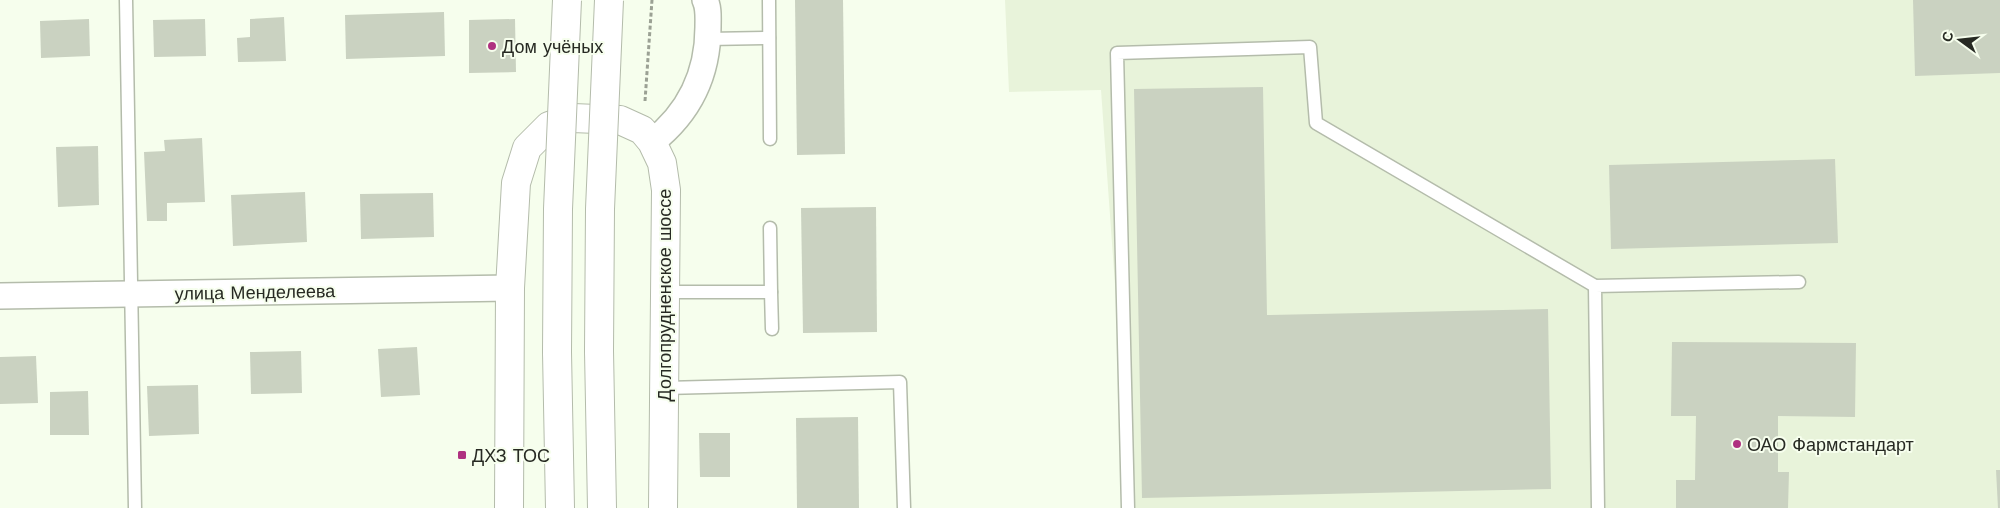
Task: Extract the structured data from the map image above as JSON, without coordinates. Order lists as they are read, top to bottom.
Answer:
{
  "streets": {
    "main road": ["Долгопрудненское шоссе"],
    "street": ["улица Менделеева"]
  },
  "crossings": [
    ["улица Менделеева", "Долгопрудненское шоссе"]
  ],
  "places": {
    "other": ["Дом учёных", "ОАО Фармстандарт"],
    "transit": ["ДХЗ ТОС"]
  },
  "north": "left"
}
